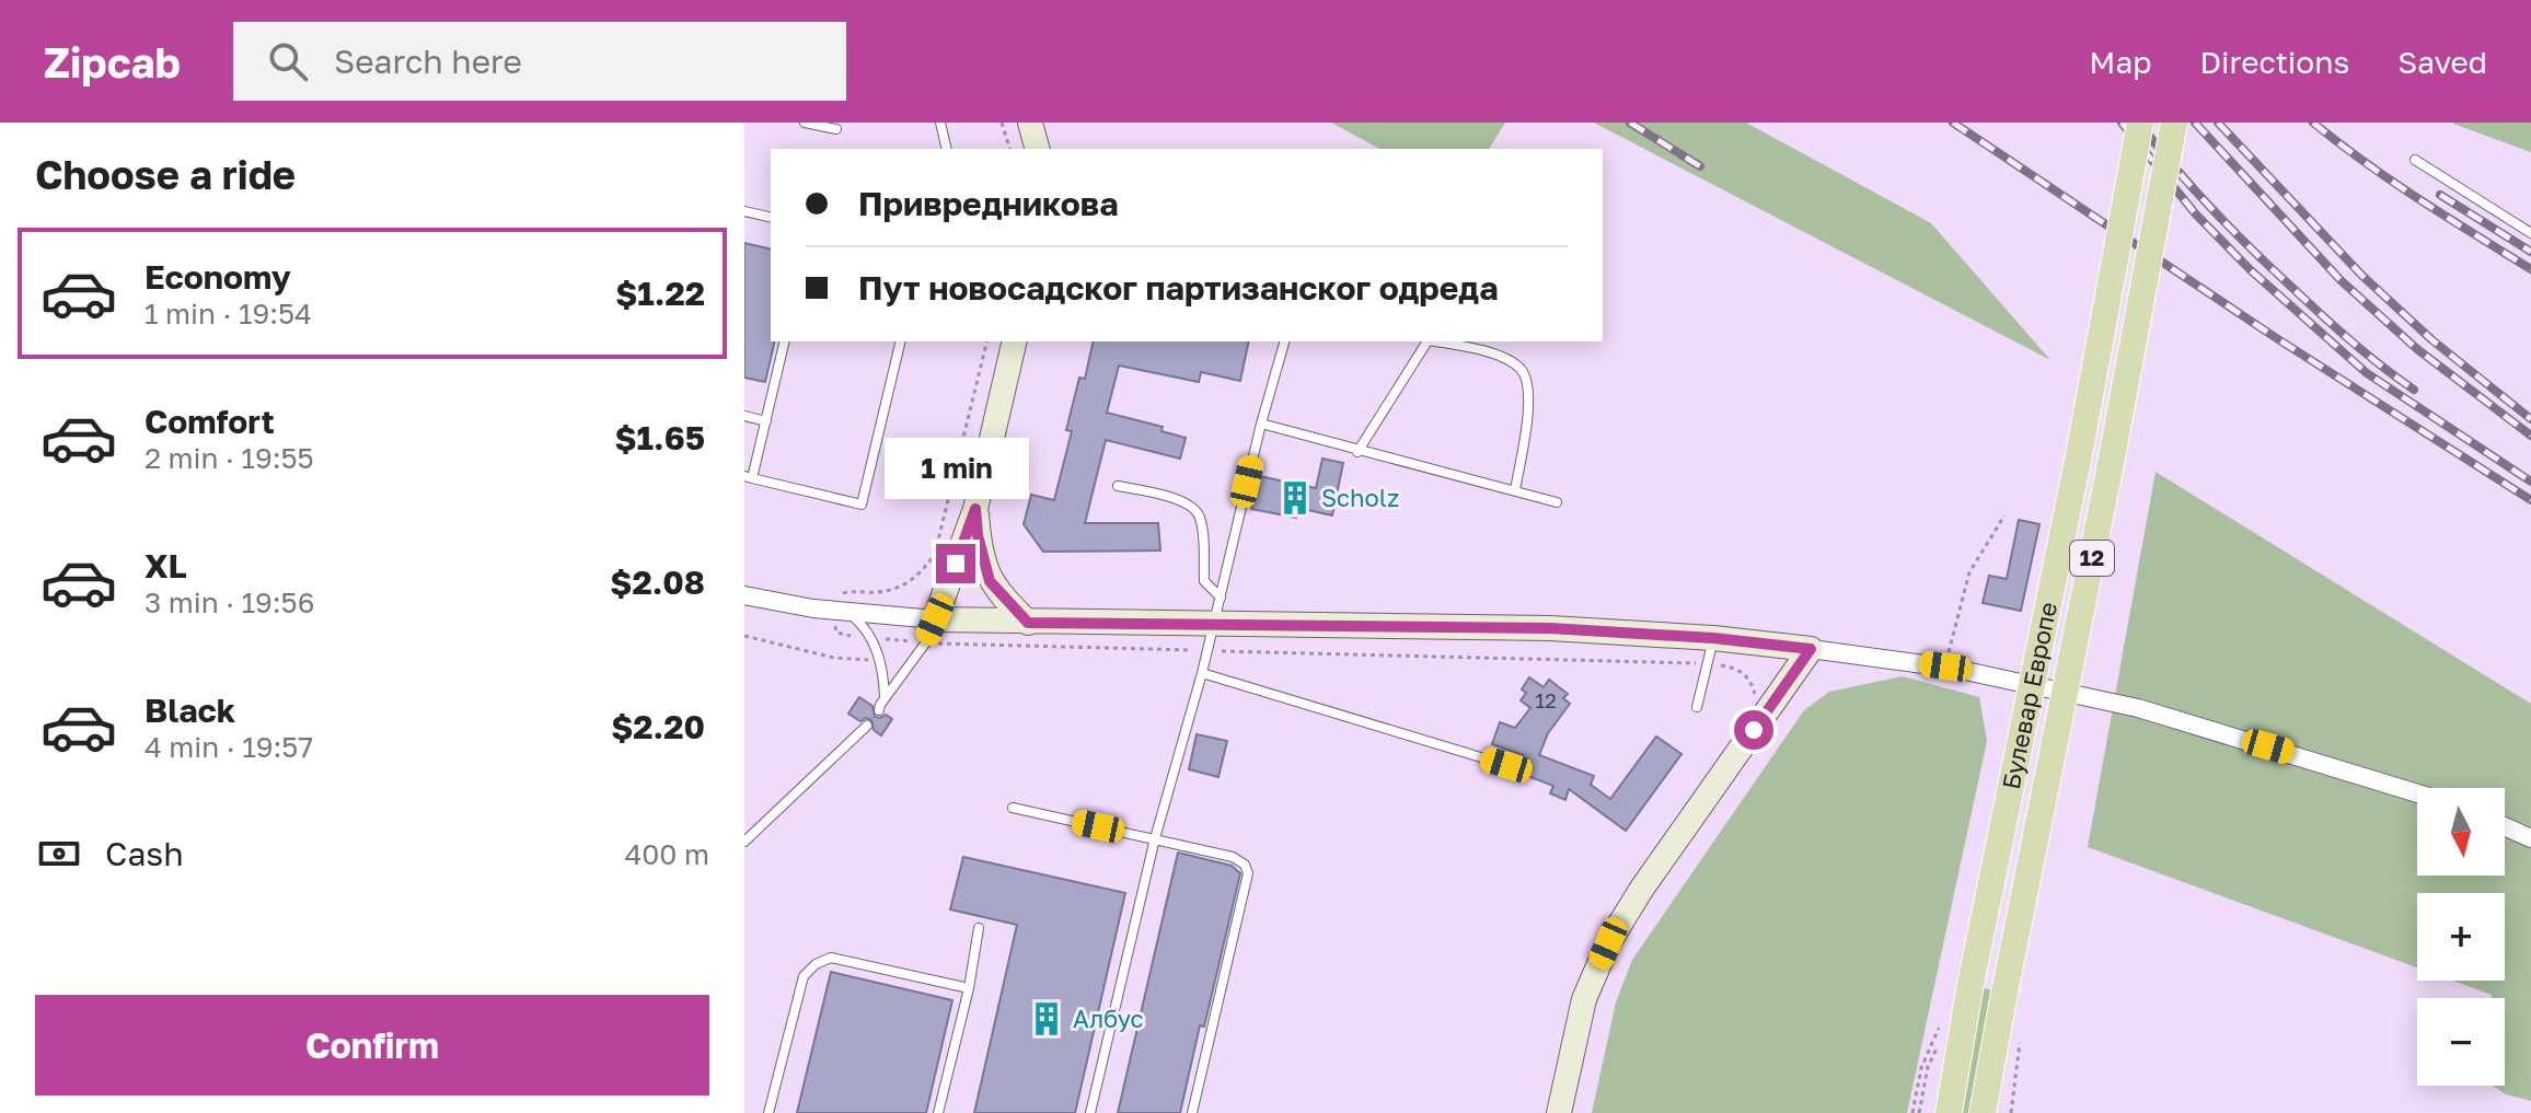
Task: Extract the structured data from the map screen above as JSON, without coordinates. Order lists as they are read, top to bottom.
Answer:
{
  "streets": {
    "main road": ["12", "Булевар Европе"]
  },
  "places": {
    "building": ["Scholz", "Албус"]
  },
  "house_numbers": ["12"],
  "north": "bottom",
  "page": {
    "header": "Zipcab",
    "search": "Search here",
    "nav": ["Map", "Directions", "Saved"],
    "heading": "Choose a ride",
    "banner": ["Привредникова", "Пут новосадског партизанског одреда"],
    "list": [
      {
        "name": "Economy",
        "note": "1 min · 19:54",
        "value": "$1.22"
      },
      {
        "name": "Comfort",
        "note": "2 min · 19:55",
        "value": "$1.65"
      },
      {
        "name": "XL",
        "note": "3 min · 19:56",
        "value": "$2.08"
      },
      {
        "name": "Black",
        "note": "4 min · 19:57",
        "value": "$2.20"
      }
    ],
    "bubble": "1 min",
    "map_buttons": ["+", "−"],
    "pay": ["Cash", "400 m"],
    "buttons": "Confirm"
  }
}
